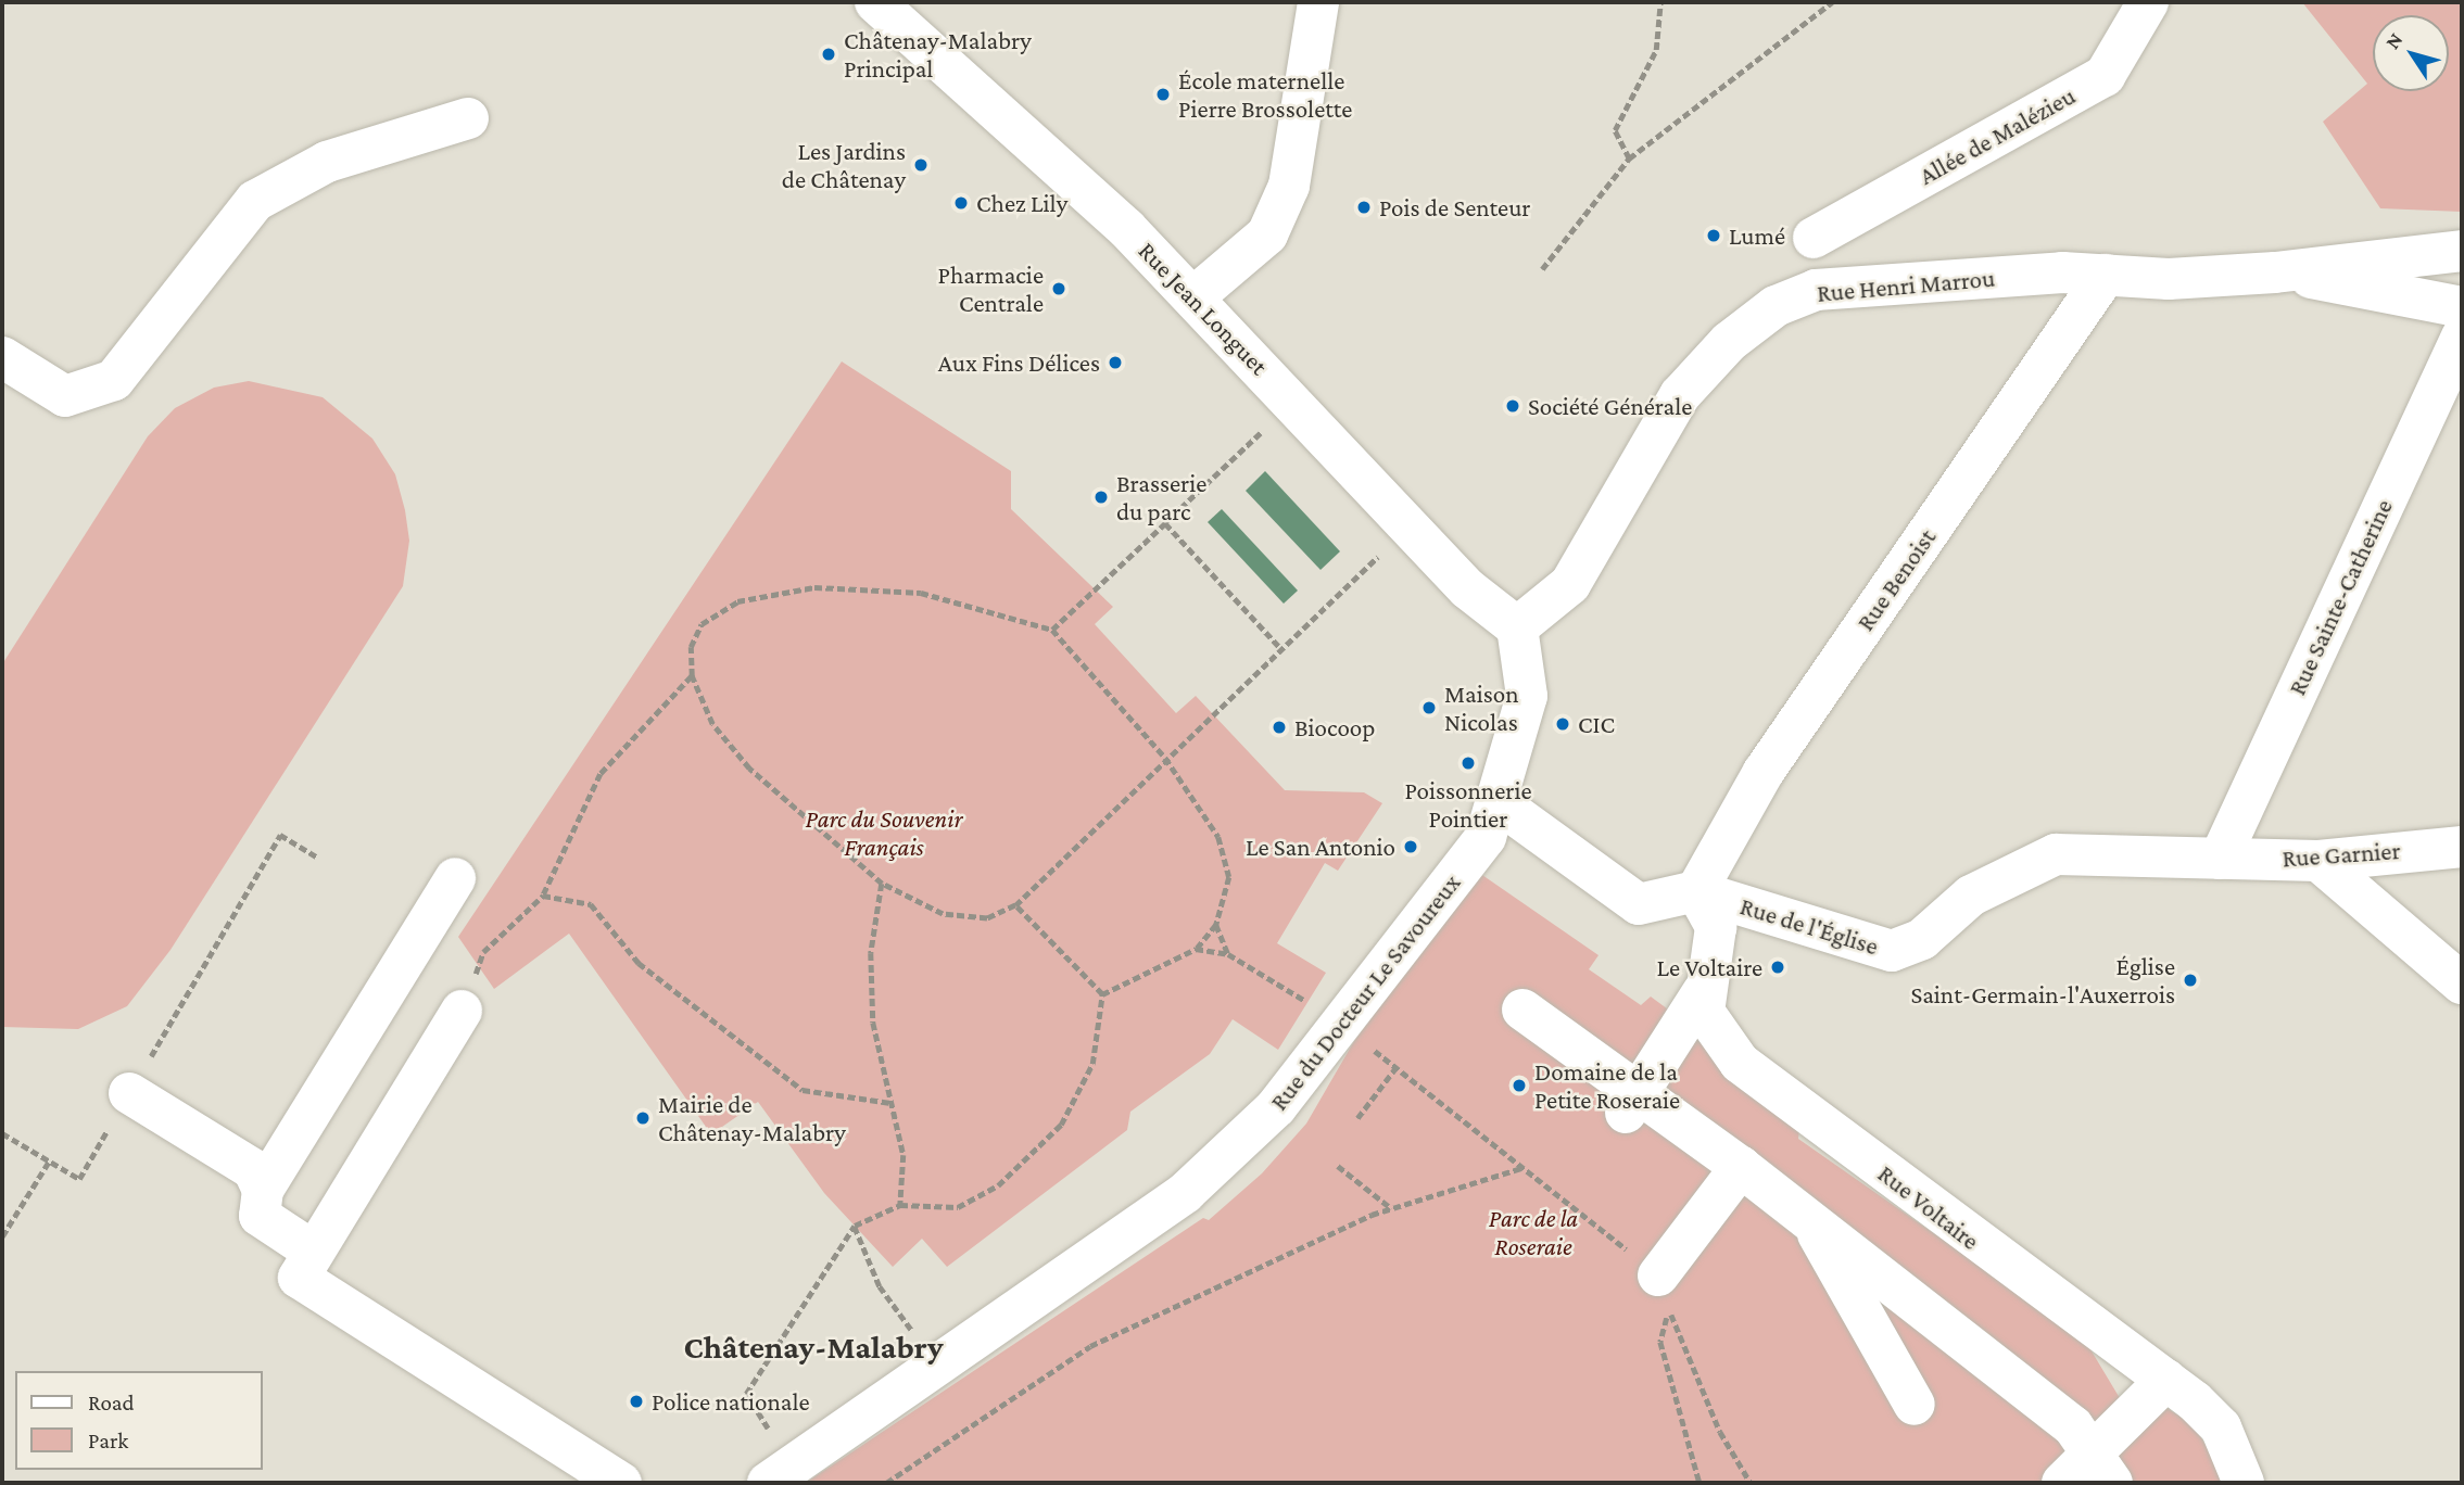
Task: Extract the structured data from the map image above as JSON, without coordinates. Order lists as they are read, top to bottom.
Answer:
{
  "streets": {
    "street": [
      "Allée de Malézieu",
      "Rue Henri Marrou",
      "Rue Jean Longuet",
      "Rue Benoist",
      "Rue Sainte-Catherine",
      "Rue Garnier",
      "Rue de l'Église",
      "Rue du Docteur Le Savoureux",
      "Rue Voltaire"
    ]
  },
  "crossings": [
    ["Rue Henri Marrou", "Rue Jean Longuet"],
    ["Rue Henri Marrou", "Rue Benoist"],
    ["Rue Henri Marrou", "Rue du Docteur Le Savoureux"],
    ["Rue Jean Longuet", "Rue du Docteur Le Savoureux"],
    ["Rue Benoist", "Rue de l'Église"],
    ["Rue Benoist", "Rue Voltaire"],
    ["Rue Sainte-Catherine", "Rue Garnier"],
    ["Rue Sainte-Catherine", "Rue de l'Église"],
    ["Rue Garnier", "Rue de l'Église"],
    ["Rue de l'Église", "Rue du Docteur Le Savoureux"],
    ["Rue de l'Église", "Rue Voltaire"]
  ],
  "districts": ["Châtenay-Malabry"],
  "parks": ["Parc du Souvenir Français", "Parc de la Roseraie"],
  "places": [
    "Châtenay-Malabry Principal",
    "École maternelle Pierre Brossolette",
    "Les Jardins de Châtenay",
    "Chez Lily",
    "Pois de Senteur",
    "Lumé",
    "Pharmacie Centrale",
    "Aux Fins Délices",
    "Société Générale",
    "Brasserie du parc",
    "Maison Nicolas",
    "CIC",
    "Biocoop",
    "Poissonnerie Pointier",
    "Le San Antonio",
    "Le Voltaire",
    "Église Saint-Germain-l'Auxerrois",
    "Domaine de la Petite Roseraie",
    "Mairie de Châtenay-Malabry",
    "Police nationale"
  ],
  "legend": ["Road", "Park"],
  "north": "top left"
}
